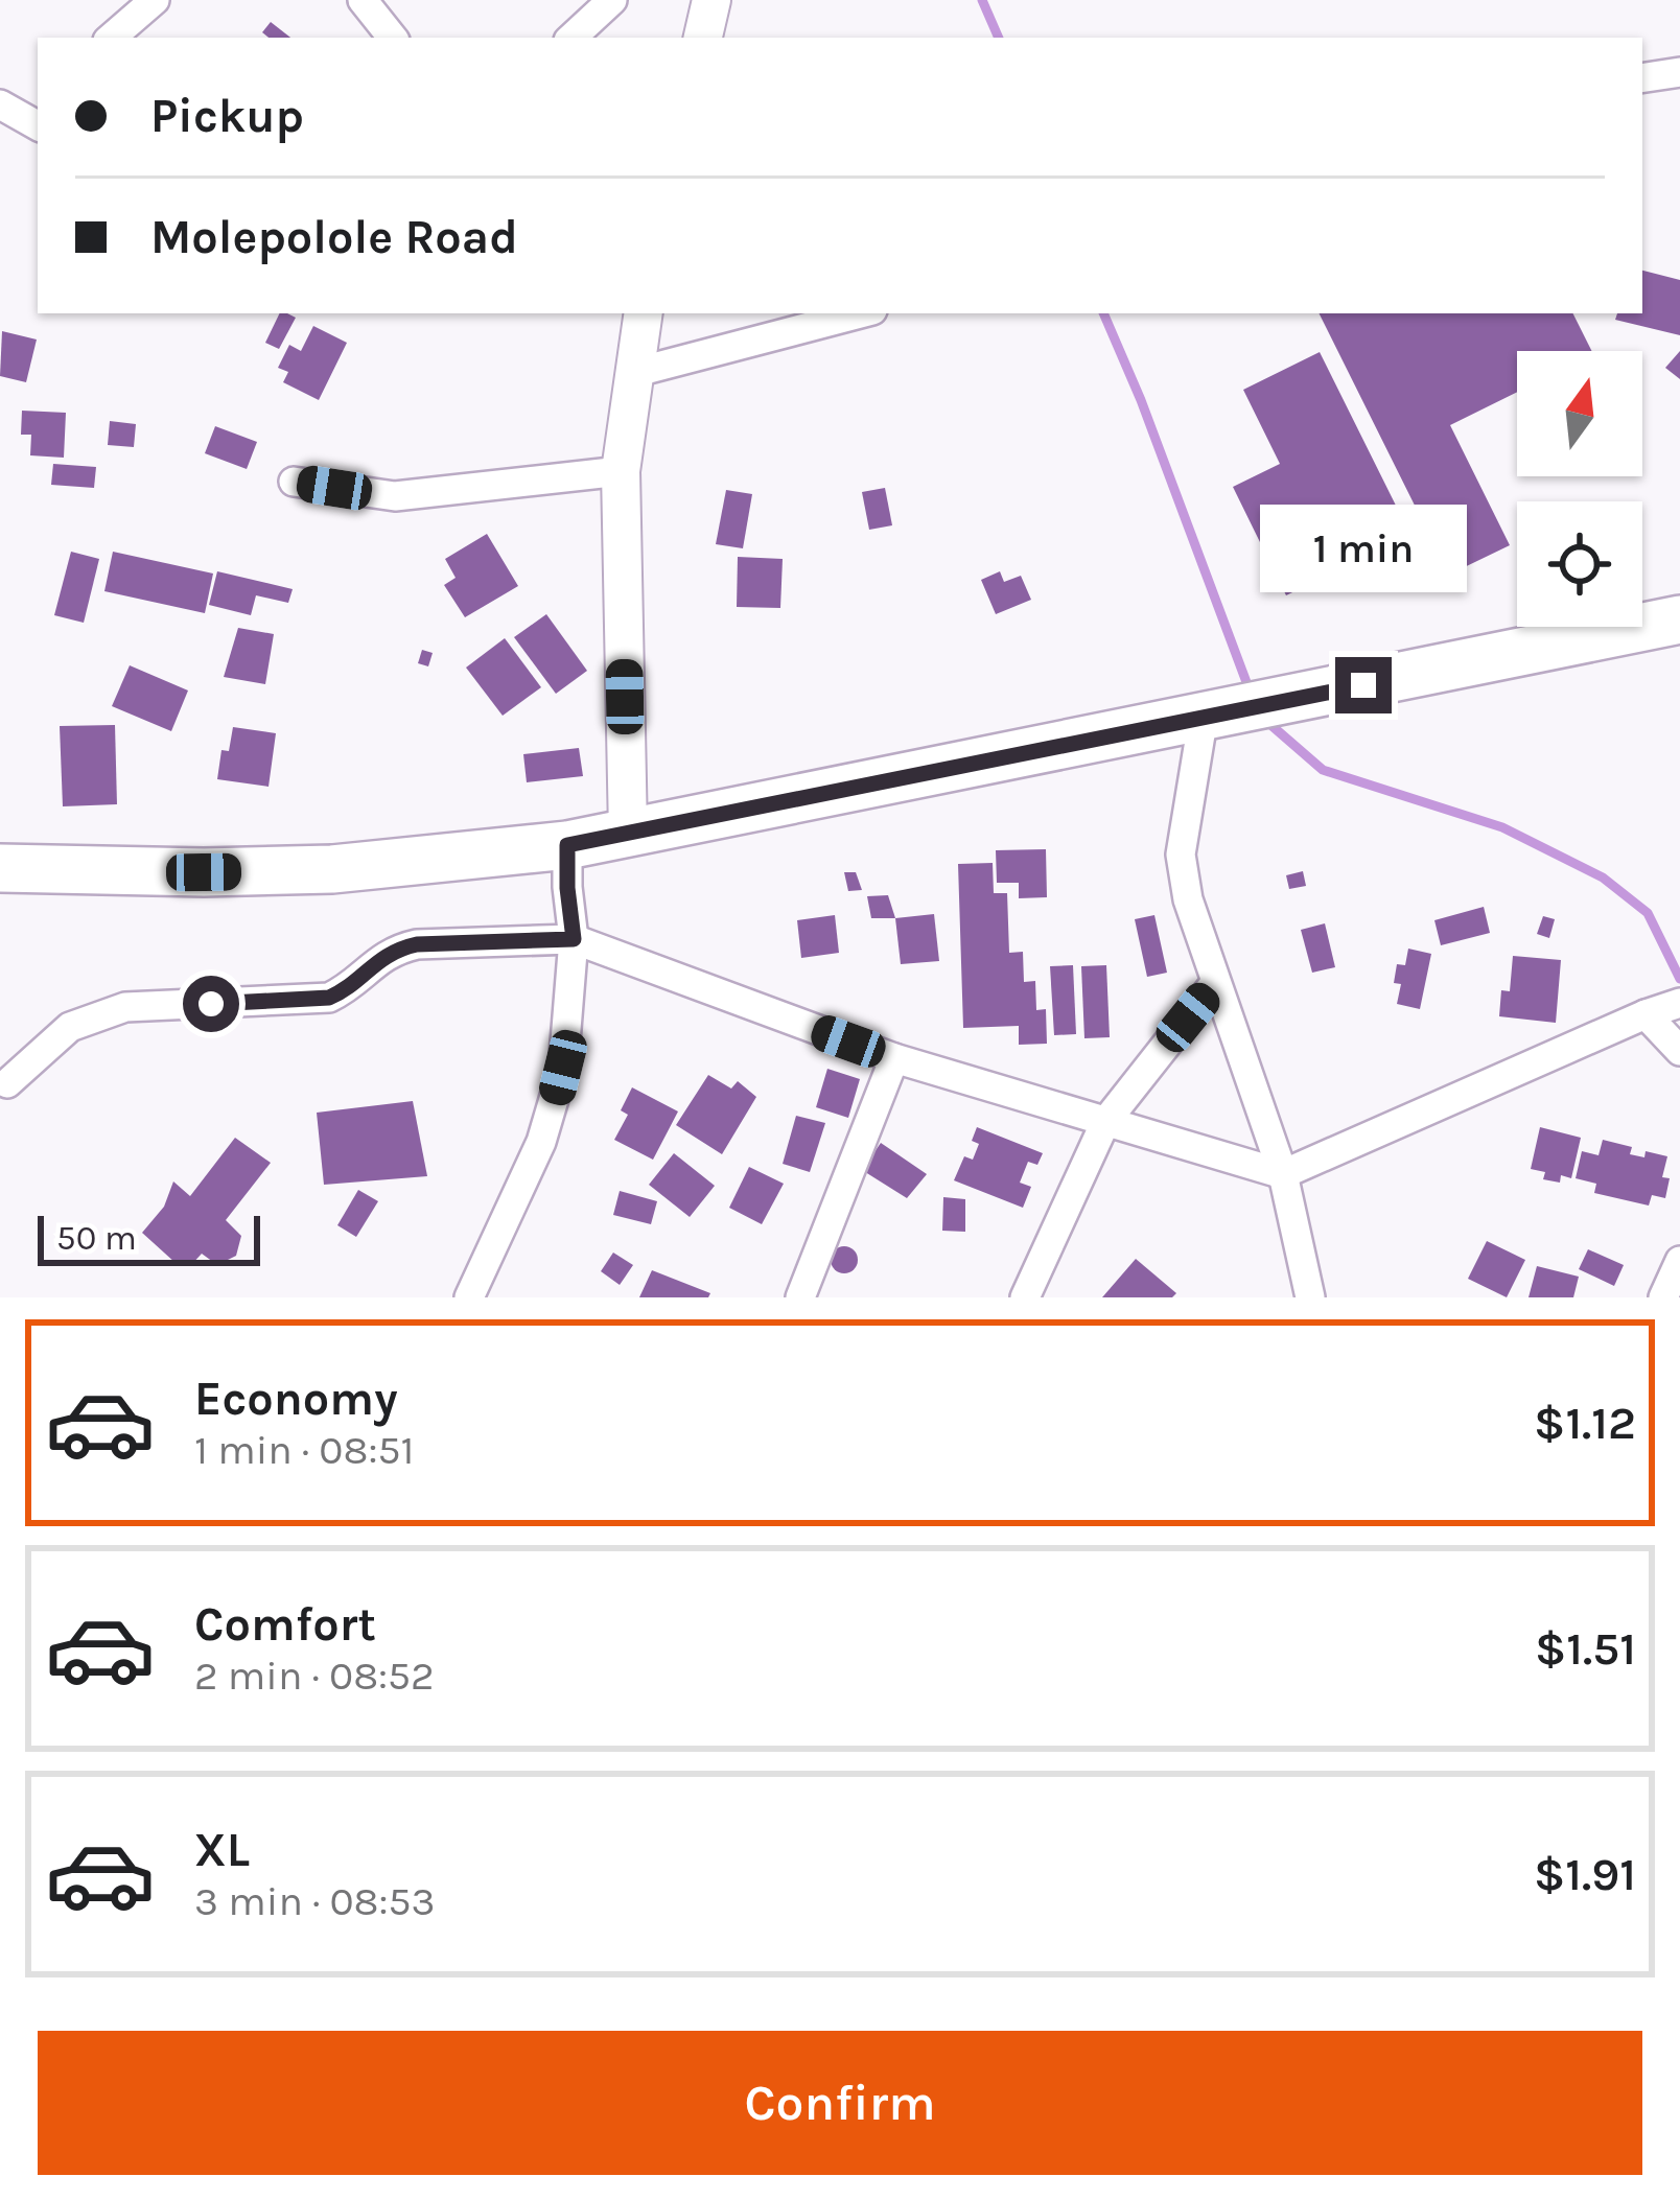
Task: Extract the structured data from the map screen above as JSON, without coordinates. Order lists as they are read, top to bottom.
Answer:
{
  "scale_bar": "50 m",
  "north": "top",
  "page": {
    "banner": ["Pickup", "Molepolole Road"],
    "bubble": "1 min",
    "scale": "50 m",
    "list": [
      {
        "name": "Economy",
        "note": "1 min · 08:51",
        "value": "$1.12"
      },
      {
        "name": "Comfort",
        "note": "2 min · 08:52",
        "value": "$1.51"
      },
      {
        "name": "XL",
        "note": "3 min · 08:53",
        "value": "$1.91"
      }
    ],
    "buttons": "Confirm"
  }
}
